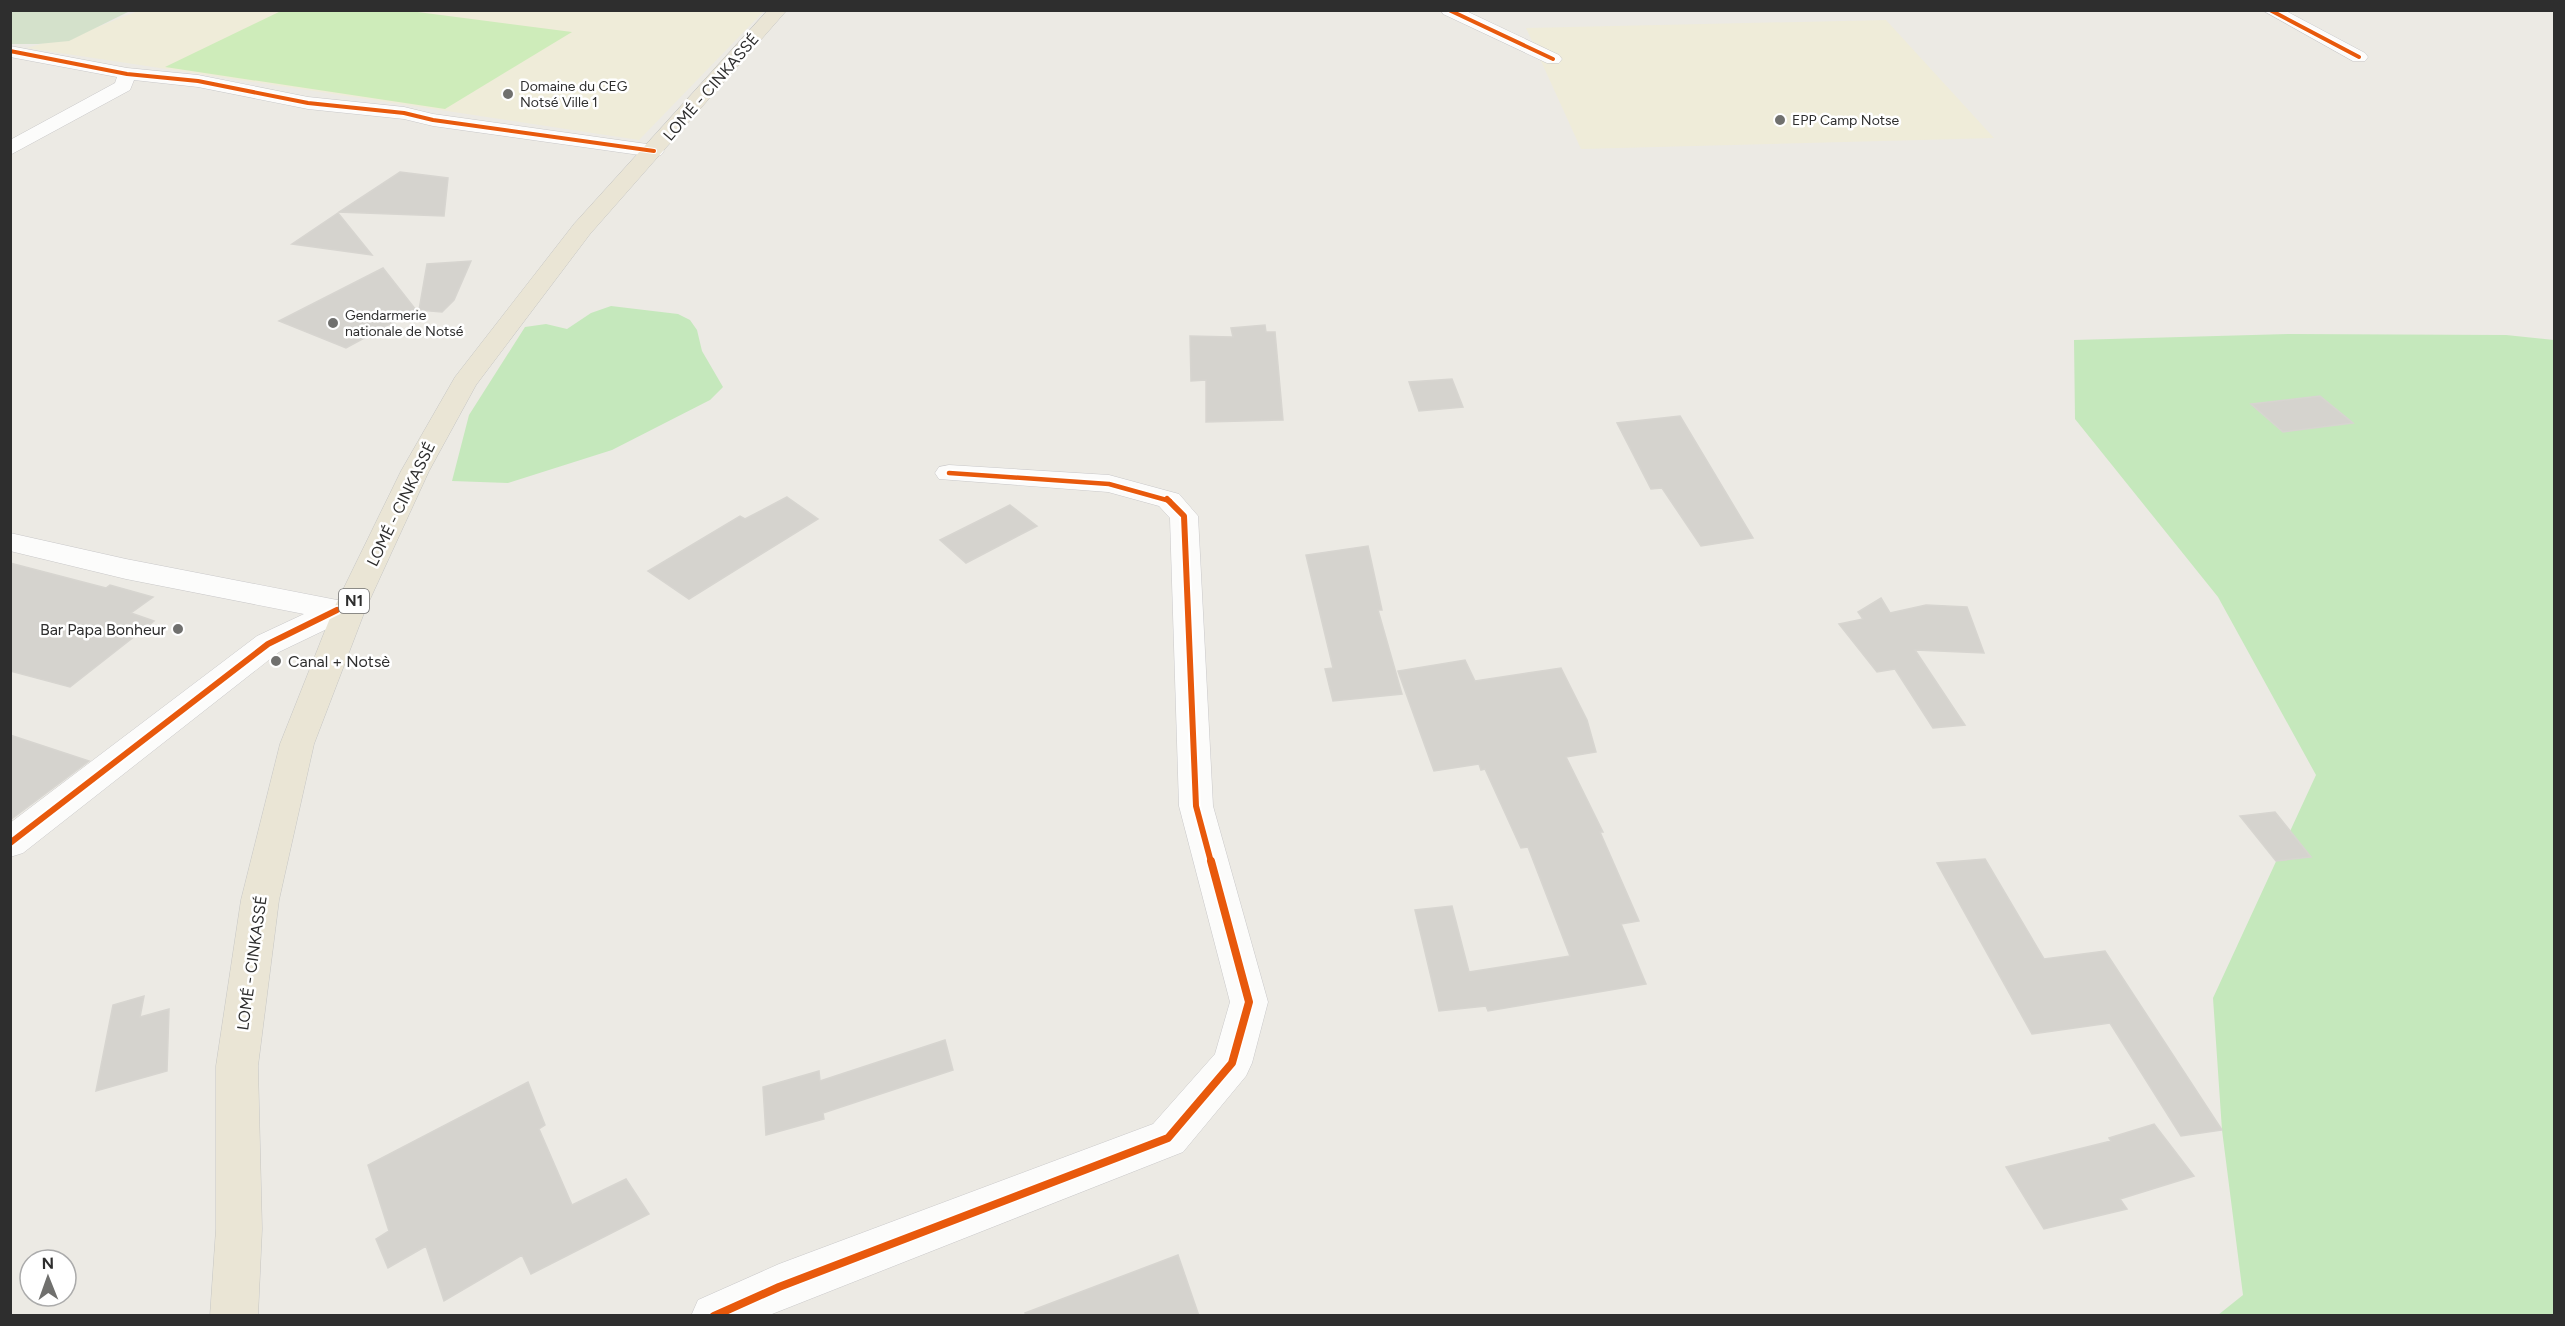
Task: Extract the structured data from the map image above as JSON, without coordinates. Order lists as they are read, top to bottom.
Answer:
{
  "streets": {
    "highway": ["LOMÉ - CINKASSÉ", "N1"]
  },
  "places": [
    "Domaine du CEG Notsé Ville 1",
    "EPP Camp Notse",
    "Gendarmerie nationale de Notsé",
    "Bar Papa Bonheur",
    "Canal + Notsè"
  ],
  "north": "top"
}
